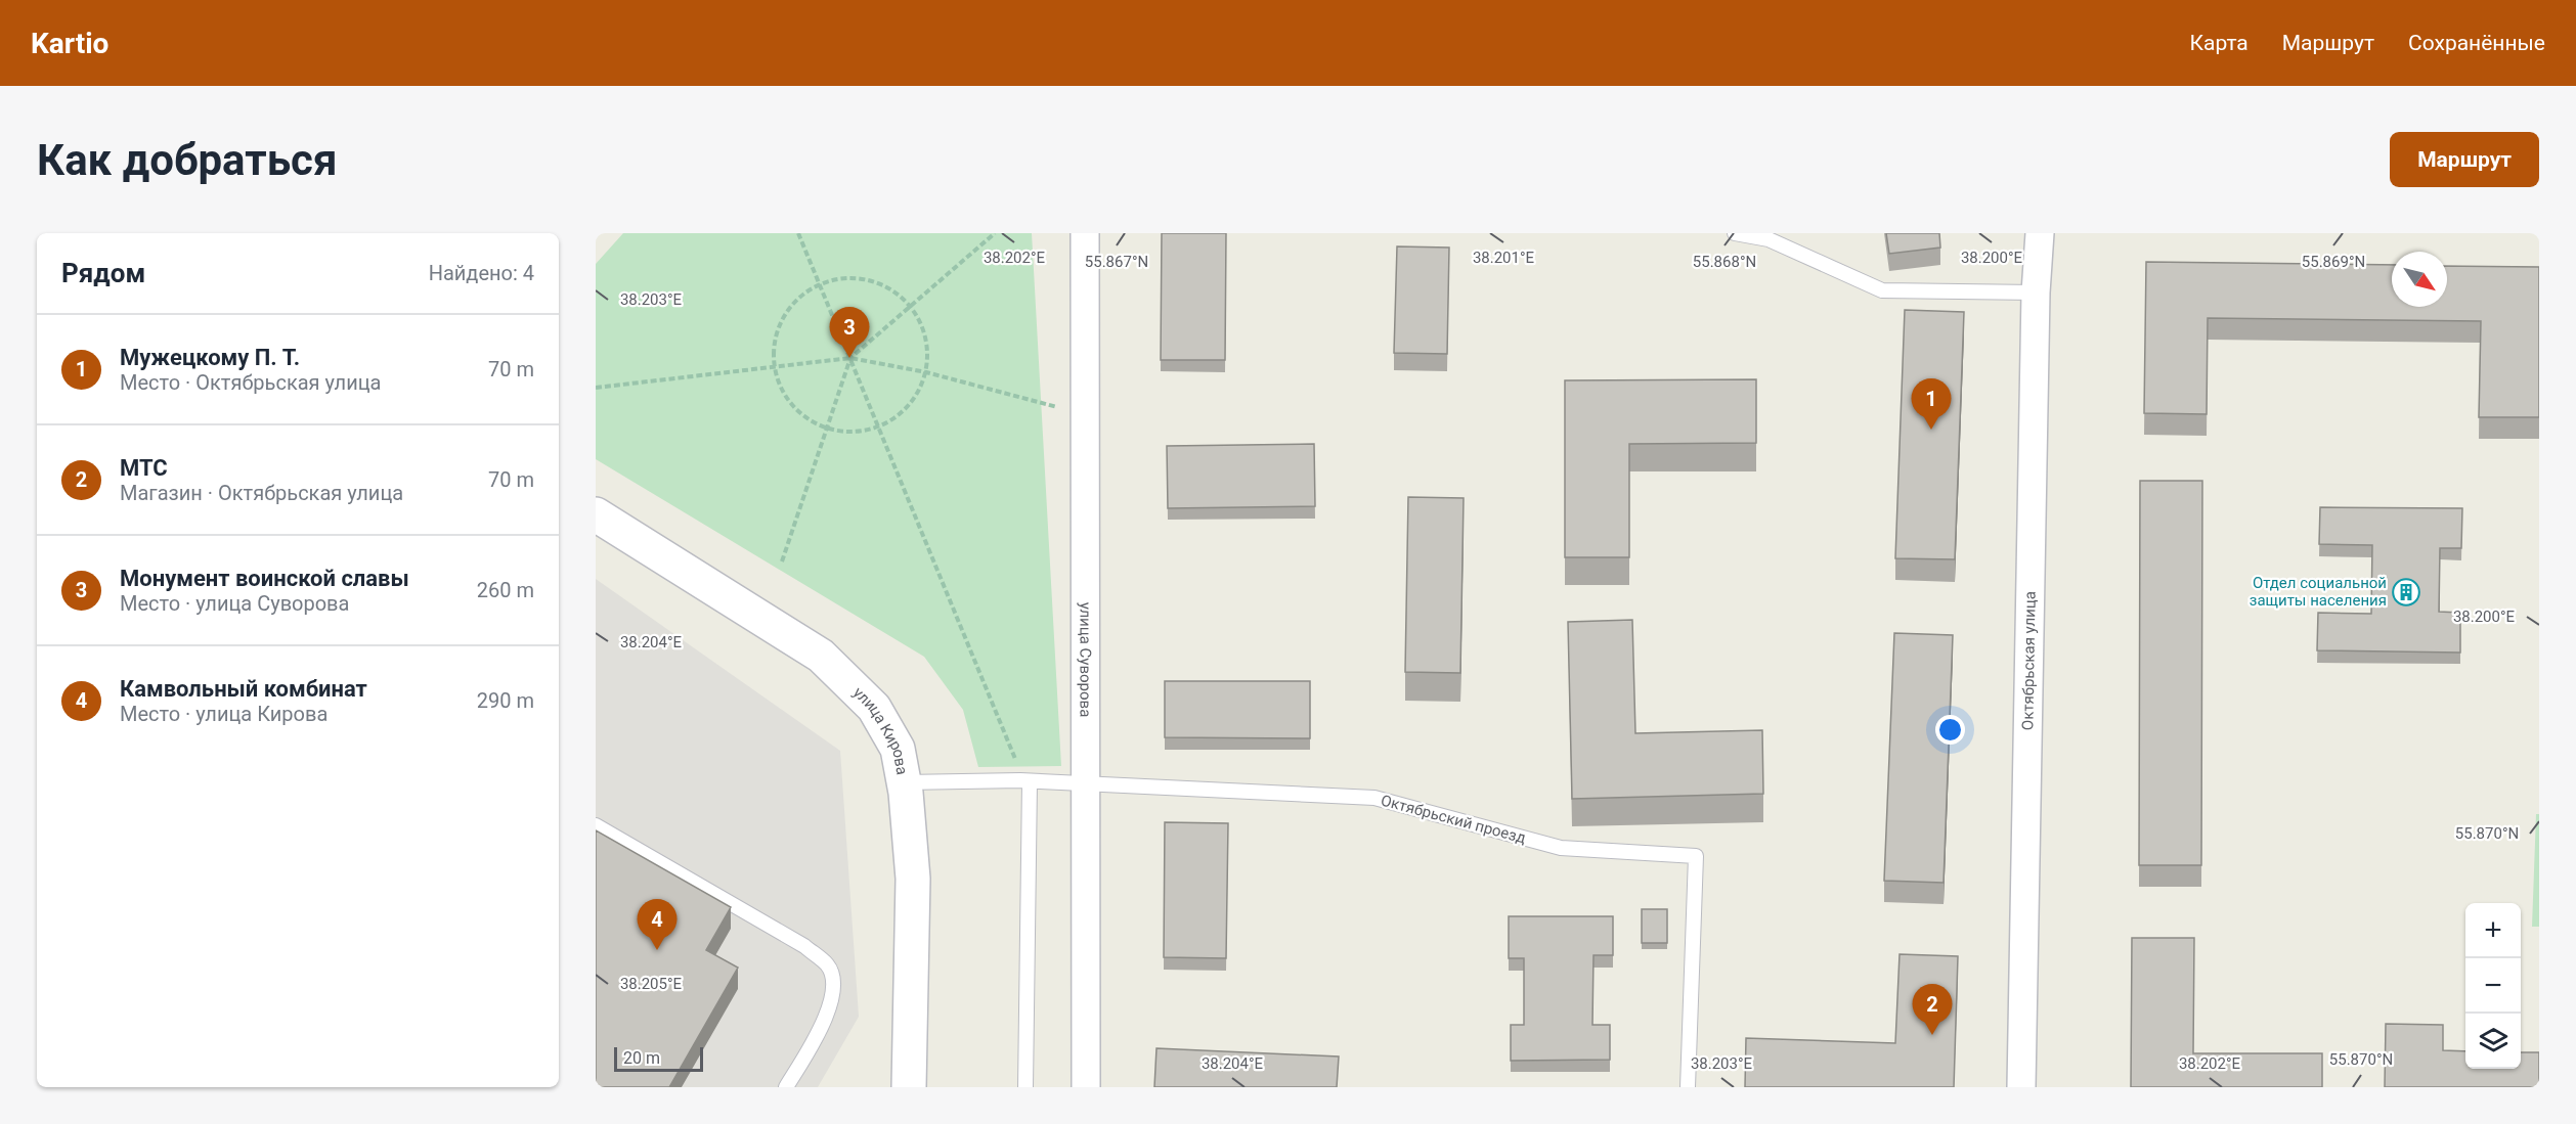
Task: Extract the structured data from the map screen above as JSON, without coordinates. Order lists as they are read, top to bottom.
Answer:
{
  "streets": {
    "street": ["Октябрьская улица", "улица Суворова", "улица Кирова"],
    "lane": ["Октябрьский проезд"]
  },
  "crossings": [
    ["улица Суворова", "Октябрьский проезд"],
    ["улица Кирова", "Октябрьский проезд"]
  ],
  "places": {
    "building": ["Отдел социальной защиты населения"]
  },
  "scale_bar": "20 m",
  "north": "bottom right",
  "page": {
    "header": "Kartio",
    "nav": ["Карта", "Маршрут", "Сохранённые"],
    "buttons": "Маршрут",
    "title": "Как добраться",
    "heading": ["Рядом", "Найдено: 4"],
    "pins": [
      "3",
      "1",
      "4",
      "2"
    ],
    "list": [
      {
        "mark": "1",
        "name": "Мужецкому П. Т.",
        "note": "Место · Октябрьская улица",
        "value": "70 m"
      },
      {
        "mark": "2",
        "name": "МТС",
        "note": "Магазин · Октябрьская улица",
        "value": "70 m"
      },
      {
        "mark": "3",
        "name": "Монумент воинской славы",
        "note": "Место · улица Суворова",
        "value": "260 m"
      },
      {
        "mark": "4",
        "name": "Камвольный комбинат",
        "note": "Место · улица Кирова",
        "value": "290 m"
      }
    ],
    "map_buttons": ["+", "−"],
    "scale": "20 m"
  },
  "coordinates": [
    "38.202°E",
    "38.201°E",
    "38.200°E",
    "55.867°N",
    "55.868°N",
    "55.869°N",
    "38.203°E",
    "38.204°E",
    "55.870°N",
    "38.205°E"
  ]
}
